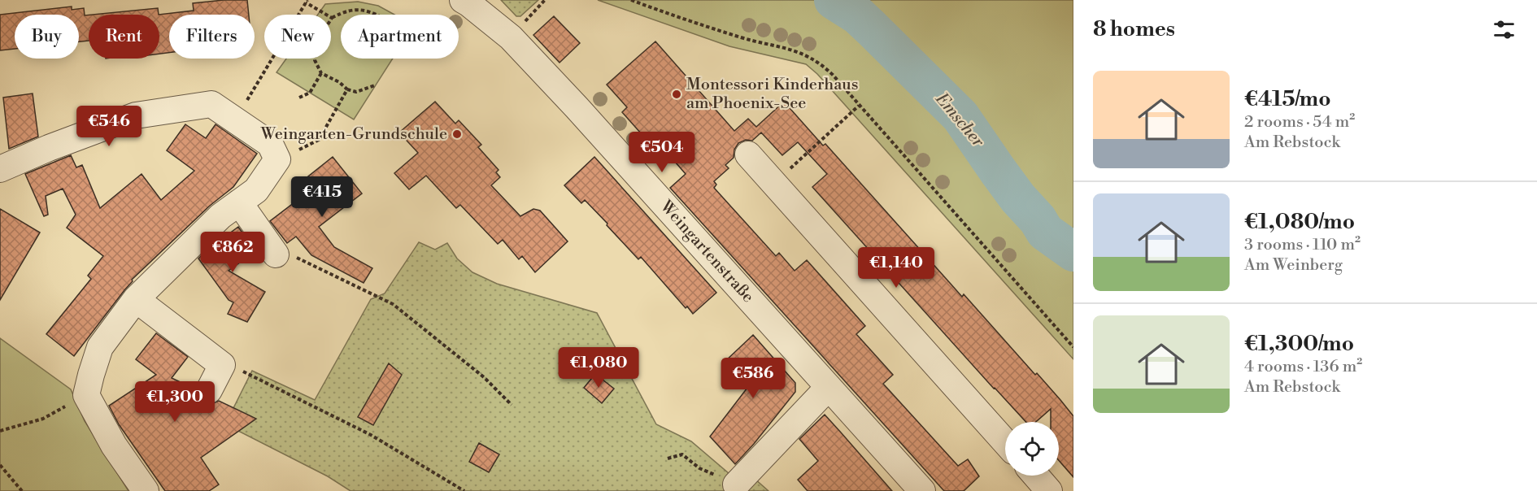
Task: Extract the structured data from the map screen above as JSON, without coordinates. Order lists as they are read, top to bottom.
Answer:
{
  "streets": {
    "street": ["Weingartenstraße"]
  },
  "water": ["Emscher"],
  "places": ["Montessori Kinderhaus am Phoenix-See", "Weingarten-Grundschule"],
  "page": {
    "heading": "8 homes",
    "chip": [
      "Buy",
      "Rent",
      "Filters",
      "New",
      "Apartment"
    ],
    "list": [
      {
        "name": "€415/mo",
        "note": "2 rooms · 54 m² · Am Rebstock"
      },
      {
        "name": "€1,080/mo",
        "note": "3 rooms · 110 m² · Am Weinberg"
      },
      {
        "name": "€1,300/mo",
        "note": "4 rooms · 136 m² · Am Rebstock"
      }
    ],
    "price": [
      "€546",
      "€504",
      "€415",
      "€862",
      "€1,140",
      "€1,080",
      "€586",
      "€1,300"
    ]
  }
}
